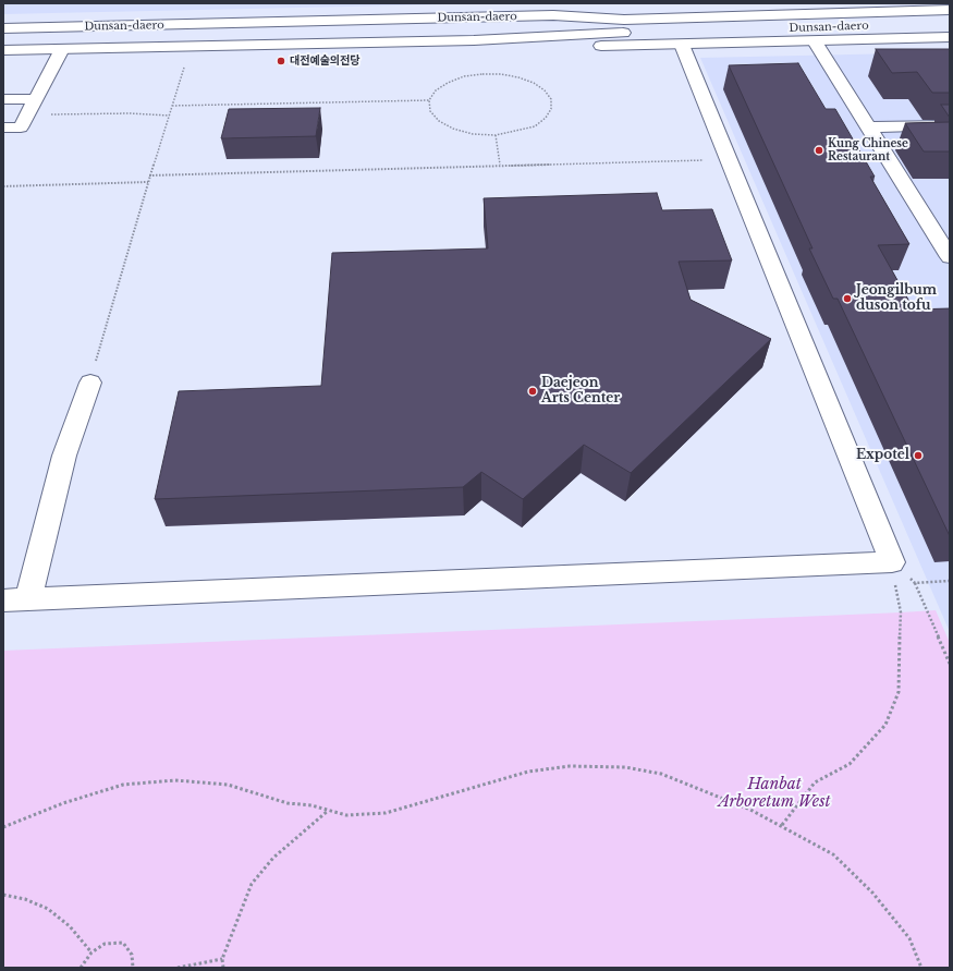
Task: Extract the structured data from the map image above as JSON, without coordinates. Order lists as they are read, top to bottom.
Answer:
{
  "streets": {
    "main road": ["Dunsan-daero"]
  },
  "parks": ["Hanbat Arboretum West"],
  "places": [
    "대전예술의전당",
    "Kung Chinese Restaurant",
    "Jeongilbum duson tofu",
    "Daejeon Arts Center",
    "Expotel"
  ]
}
